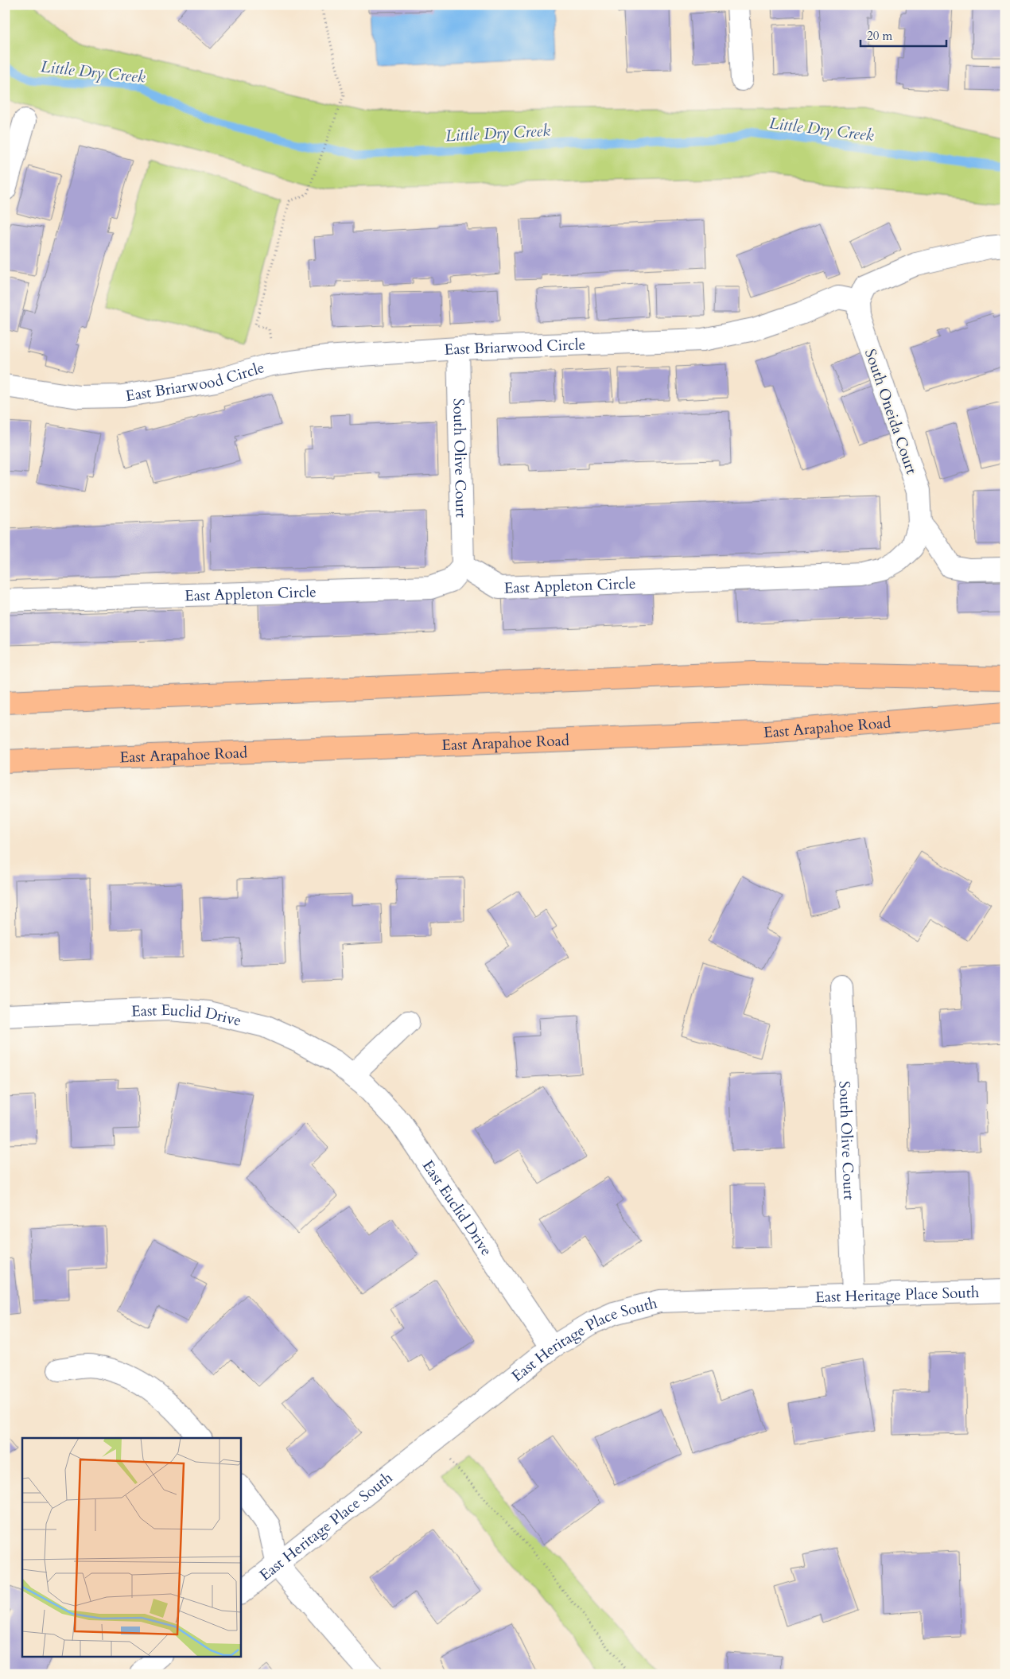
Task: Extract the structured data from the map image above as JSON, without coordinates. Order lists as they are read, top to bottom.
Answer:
{
  "streets": {
    "main road": ["East Arapahoe Road"],
    "street": [
      "East Briarwood Circle",
      "South Oneida Court",
      "South Olive Court",
      "East Appleton Circle",
      "East Euclid Drive",
      "East Heritage Place South"
    ]
  },
  "crossings": [
    ["East Briarwood Circle", "South Oneida Court"],
    ["East Briarwood Circle", "South Olive Court"],
    ["South Oneida Court", "East Appleton Circle"],
    ["South Olive Court", "East Appleton Circle"],
    ["South Olive Court", "East Heritage Place South"],
    ["East Euclid Drive", "East Heritage Place South"]
  ],
  "water": ["Little Dry Creek"],
  "scale_bar": "20 m"
}
